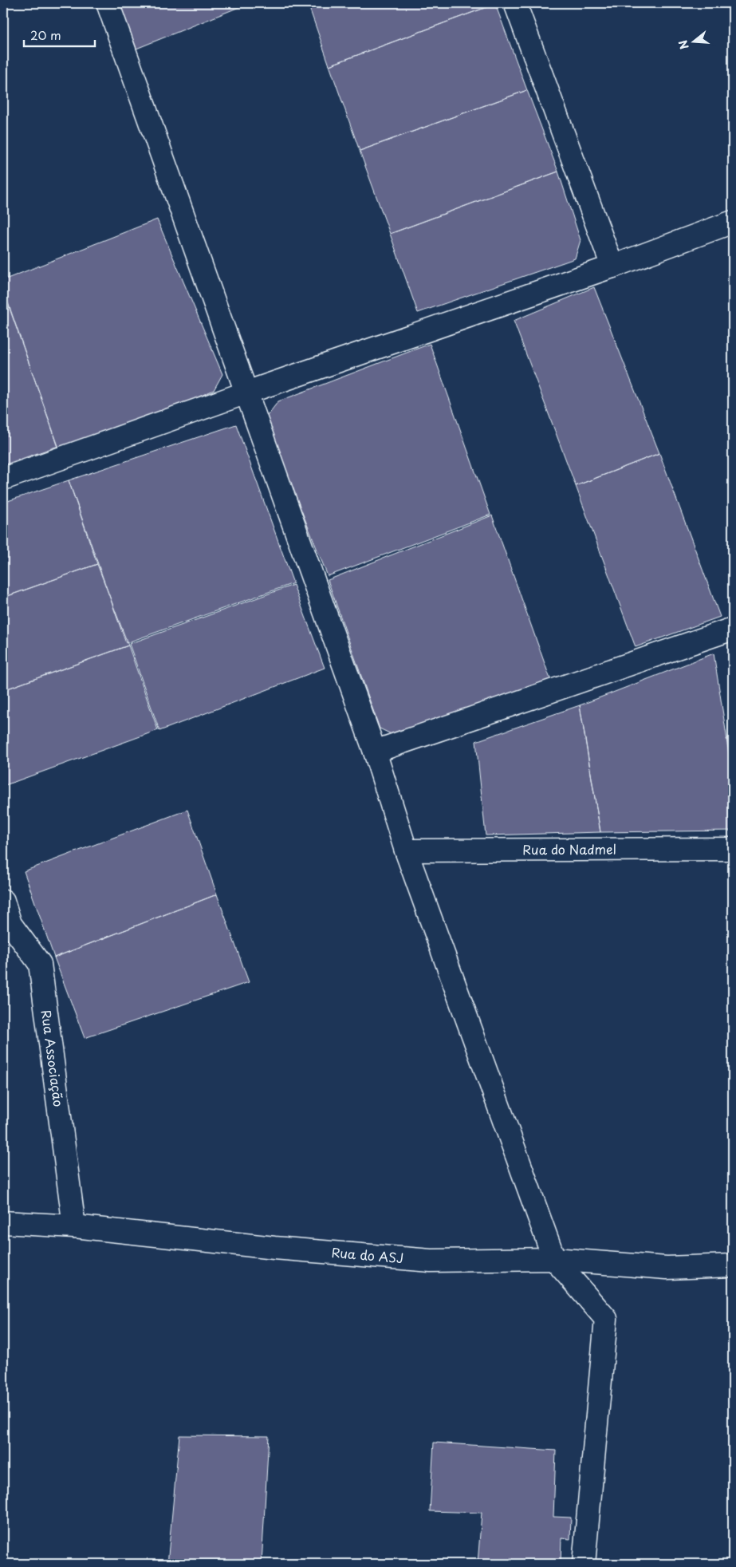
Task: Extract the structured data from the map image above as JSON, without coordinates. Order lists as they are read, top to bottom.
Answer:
{
  "streets": {
    "street": ["Rua do Nadmel", "Rua Associação", "Rua do ASJ"]
  },
  "crossings": [
    ["Rua Associação", "Rua do ASJ"]
  ],
  "scale_bar": "20 m",
  "north": "left"
}
